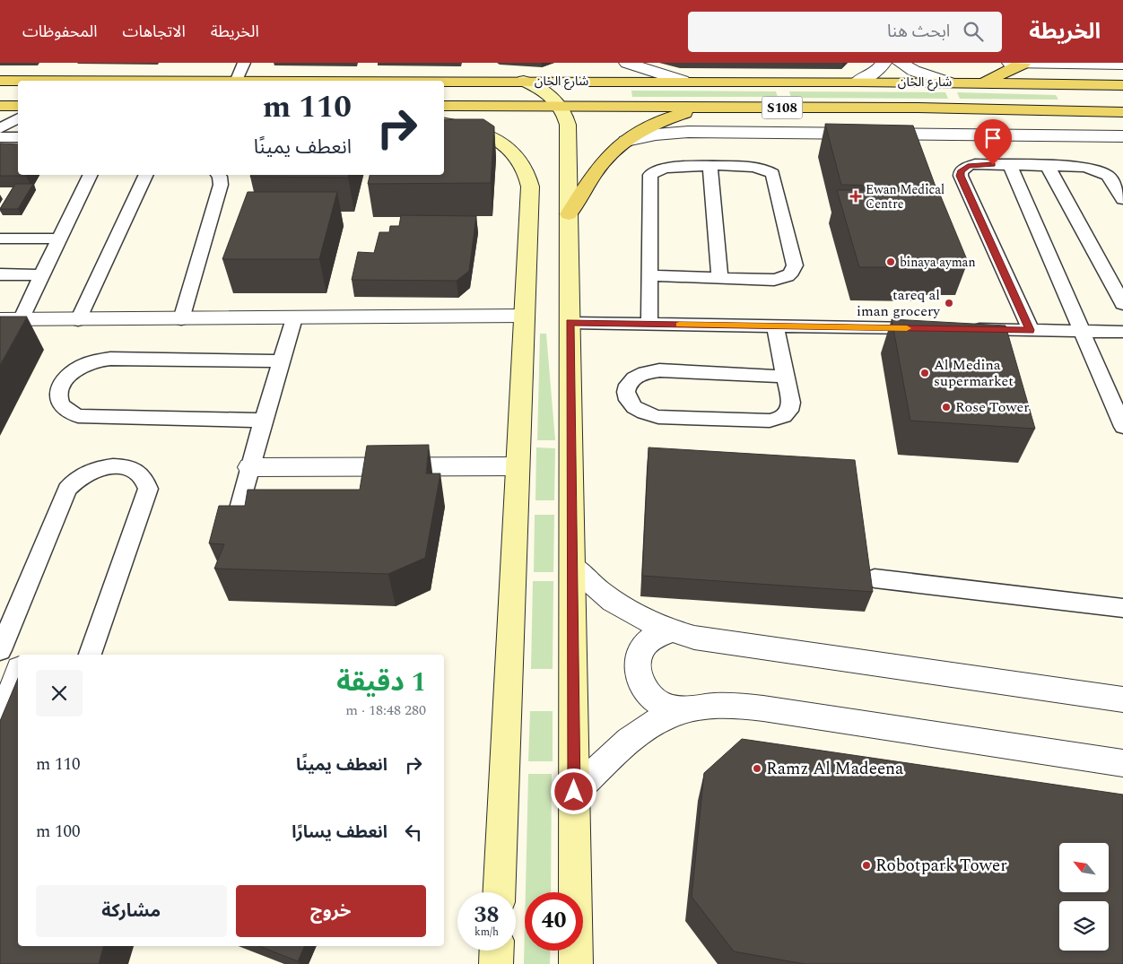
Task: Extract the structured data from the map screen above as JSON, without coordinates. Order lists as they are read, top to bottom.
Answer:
{
  "streets": {
    "main road": ["شارع الخان", "S108"]
  },
  "places": {
    "health": ["Ewan Medical Centre"],
    "other": [
      "binaya ayman",
      "tareq al iman grocery",
      "Al Medina supermarket",
      "Rose Tower",
      "Ramz Al Madeena",
      "Robotpark Tower"
    ]
  },
  "north": "top left",
  "page": {
    "header": "الخريطة",
    "search": "ابحث هنا",
    "nav": ["الخريطة", "الاتجاهات", "المحفوظات"],
    "turn": ["110 m", "انعطف يمينًا"],
    "heading": ["1 دقيقة", "280 m · 18:48"],
    "list": [
      {
        "name": "انعطف يمينًا",
        "value": "110 m"
      },
      {
        "name": "انعطف يسارًا",
        "value": "100 m"
      }
    ],
    "buttons": ["خروج", "مشاركة"],
    "speed": "38 km/h",
    "limit": "40"
  }
}
